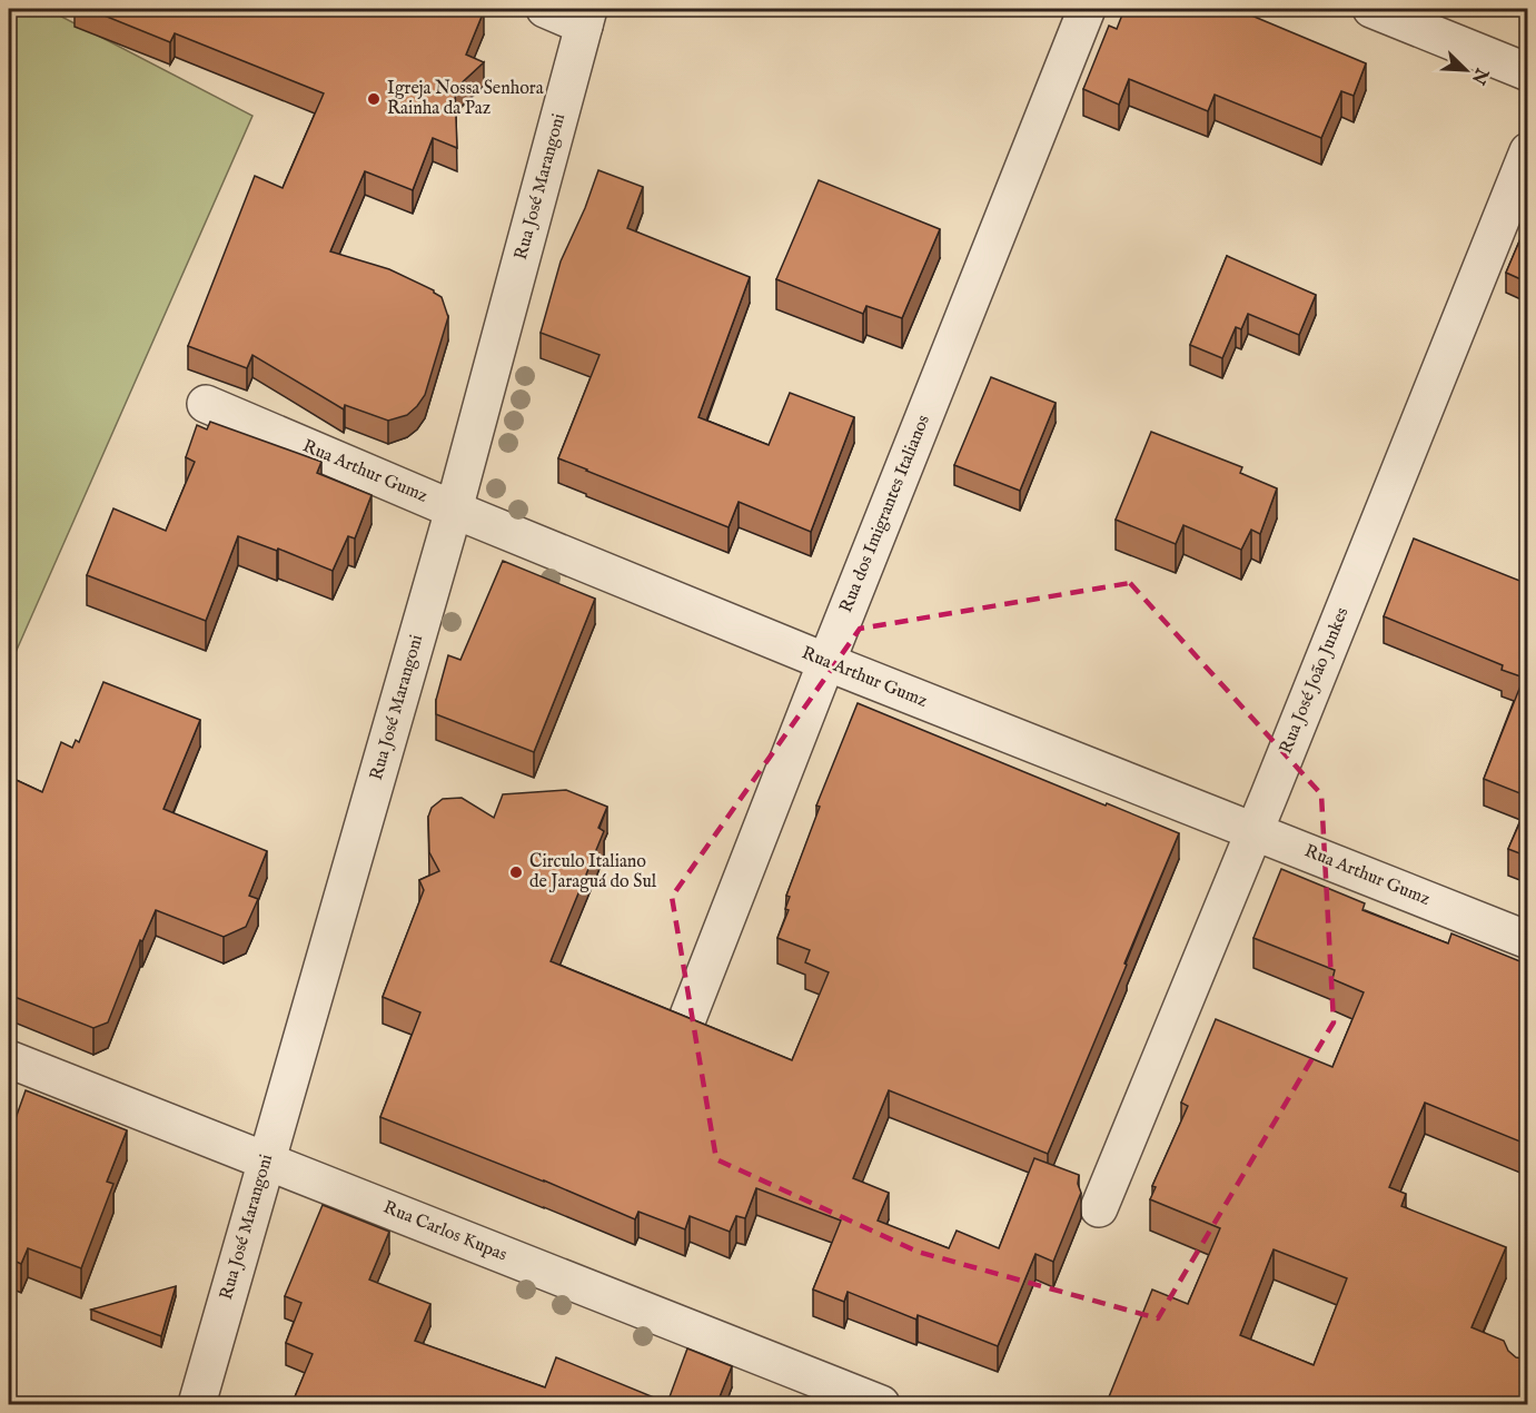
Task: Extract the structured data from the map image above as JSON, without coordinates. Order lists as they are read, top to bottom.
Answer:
{
  "streets": {
    "street": [
      "Rua José Marangoni",
      "Rua Arthur Gumz",
      "Rua dos Imigrantes Italianos",
      "Rua José João Junkes",
      "Rua Carlos Kupas"
    ]
  },
  "crossings": [
    ["Rua José Marangoni", "Rua Arthur Gumz"],
    ["Rua José Marangoni", "Rua Carlos Kupas"],
    ["Rua Arthur Gumz", "Rua dos Imigrantes Italianos"],
    ["Rua Arthur Gumz", "Rua José João Junkes"]
  ],
  "places": ["Igreja Nossa Senhora Rainha da Paz", "Circulo Italiano de Jaraguá do Sul"],
  "north": "bottom right"
}
